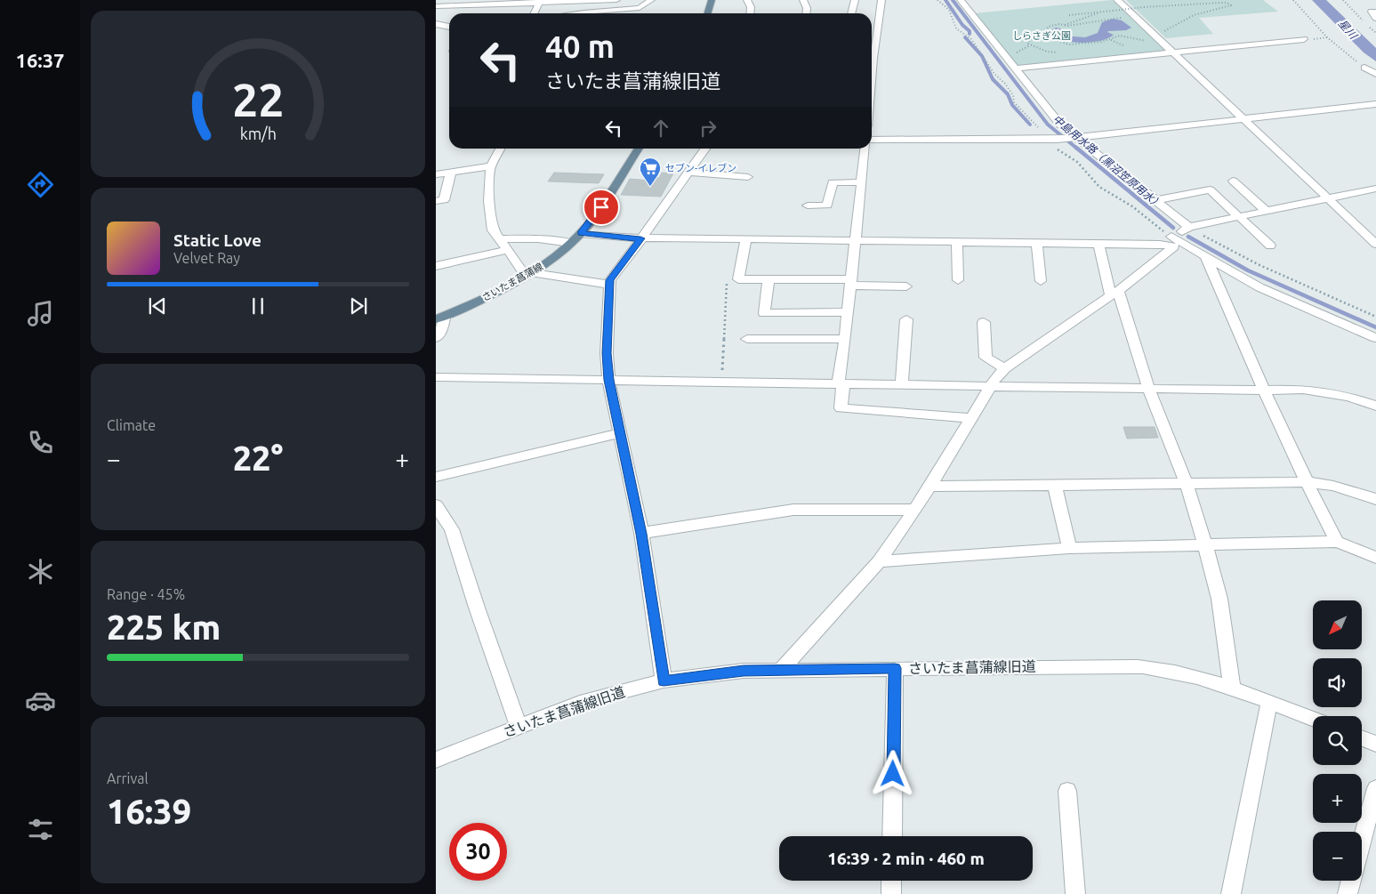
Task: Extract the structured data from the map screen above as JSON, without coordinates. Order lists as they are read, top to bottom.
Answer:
{
  "streets": {
    "main road": ["さいたま菖蒲線"],
    "street": ["さいたま菖蒲線旧道"]
  },
  "water": ["星川", "中島用水路（黒沼笠原用水）"],
  "parks": ["しらさぎ公園"],
  "places": {
    "supermarket": ["セブン-イレブン"]
  },
  "north": "bottom left",
  "page": {
    "tabs": "16:37",
    "turn": ["40 m", "さいたま菖蒲線旧道"],
    "song": ["Static Love", "Velvet Ray"],
    "tile": [
      "Climate",
      ["Range · 45%", "225 km"],
      ["Arrival", "16:39"]
    ],
    "heat": ["−", "22°", "+"],
    "map_buttons": ["+", "−"],
    "limit": "30",
    "trip": "16:39 · 2 min · 460 m",
    "gauge": ["22", "km/h"]
  }
}
